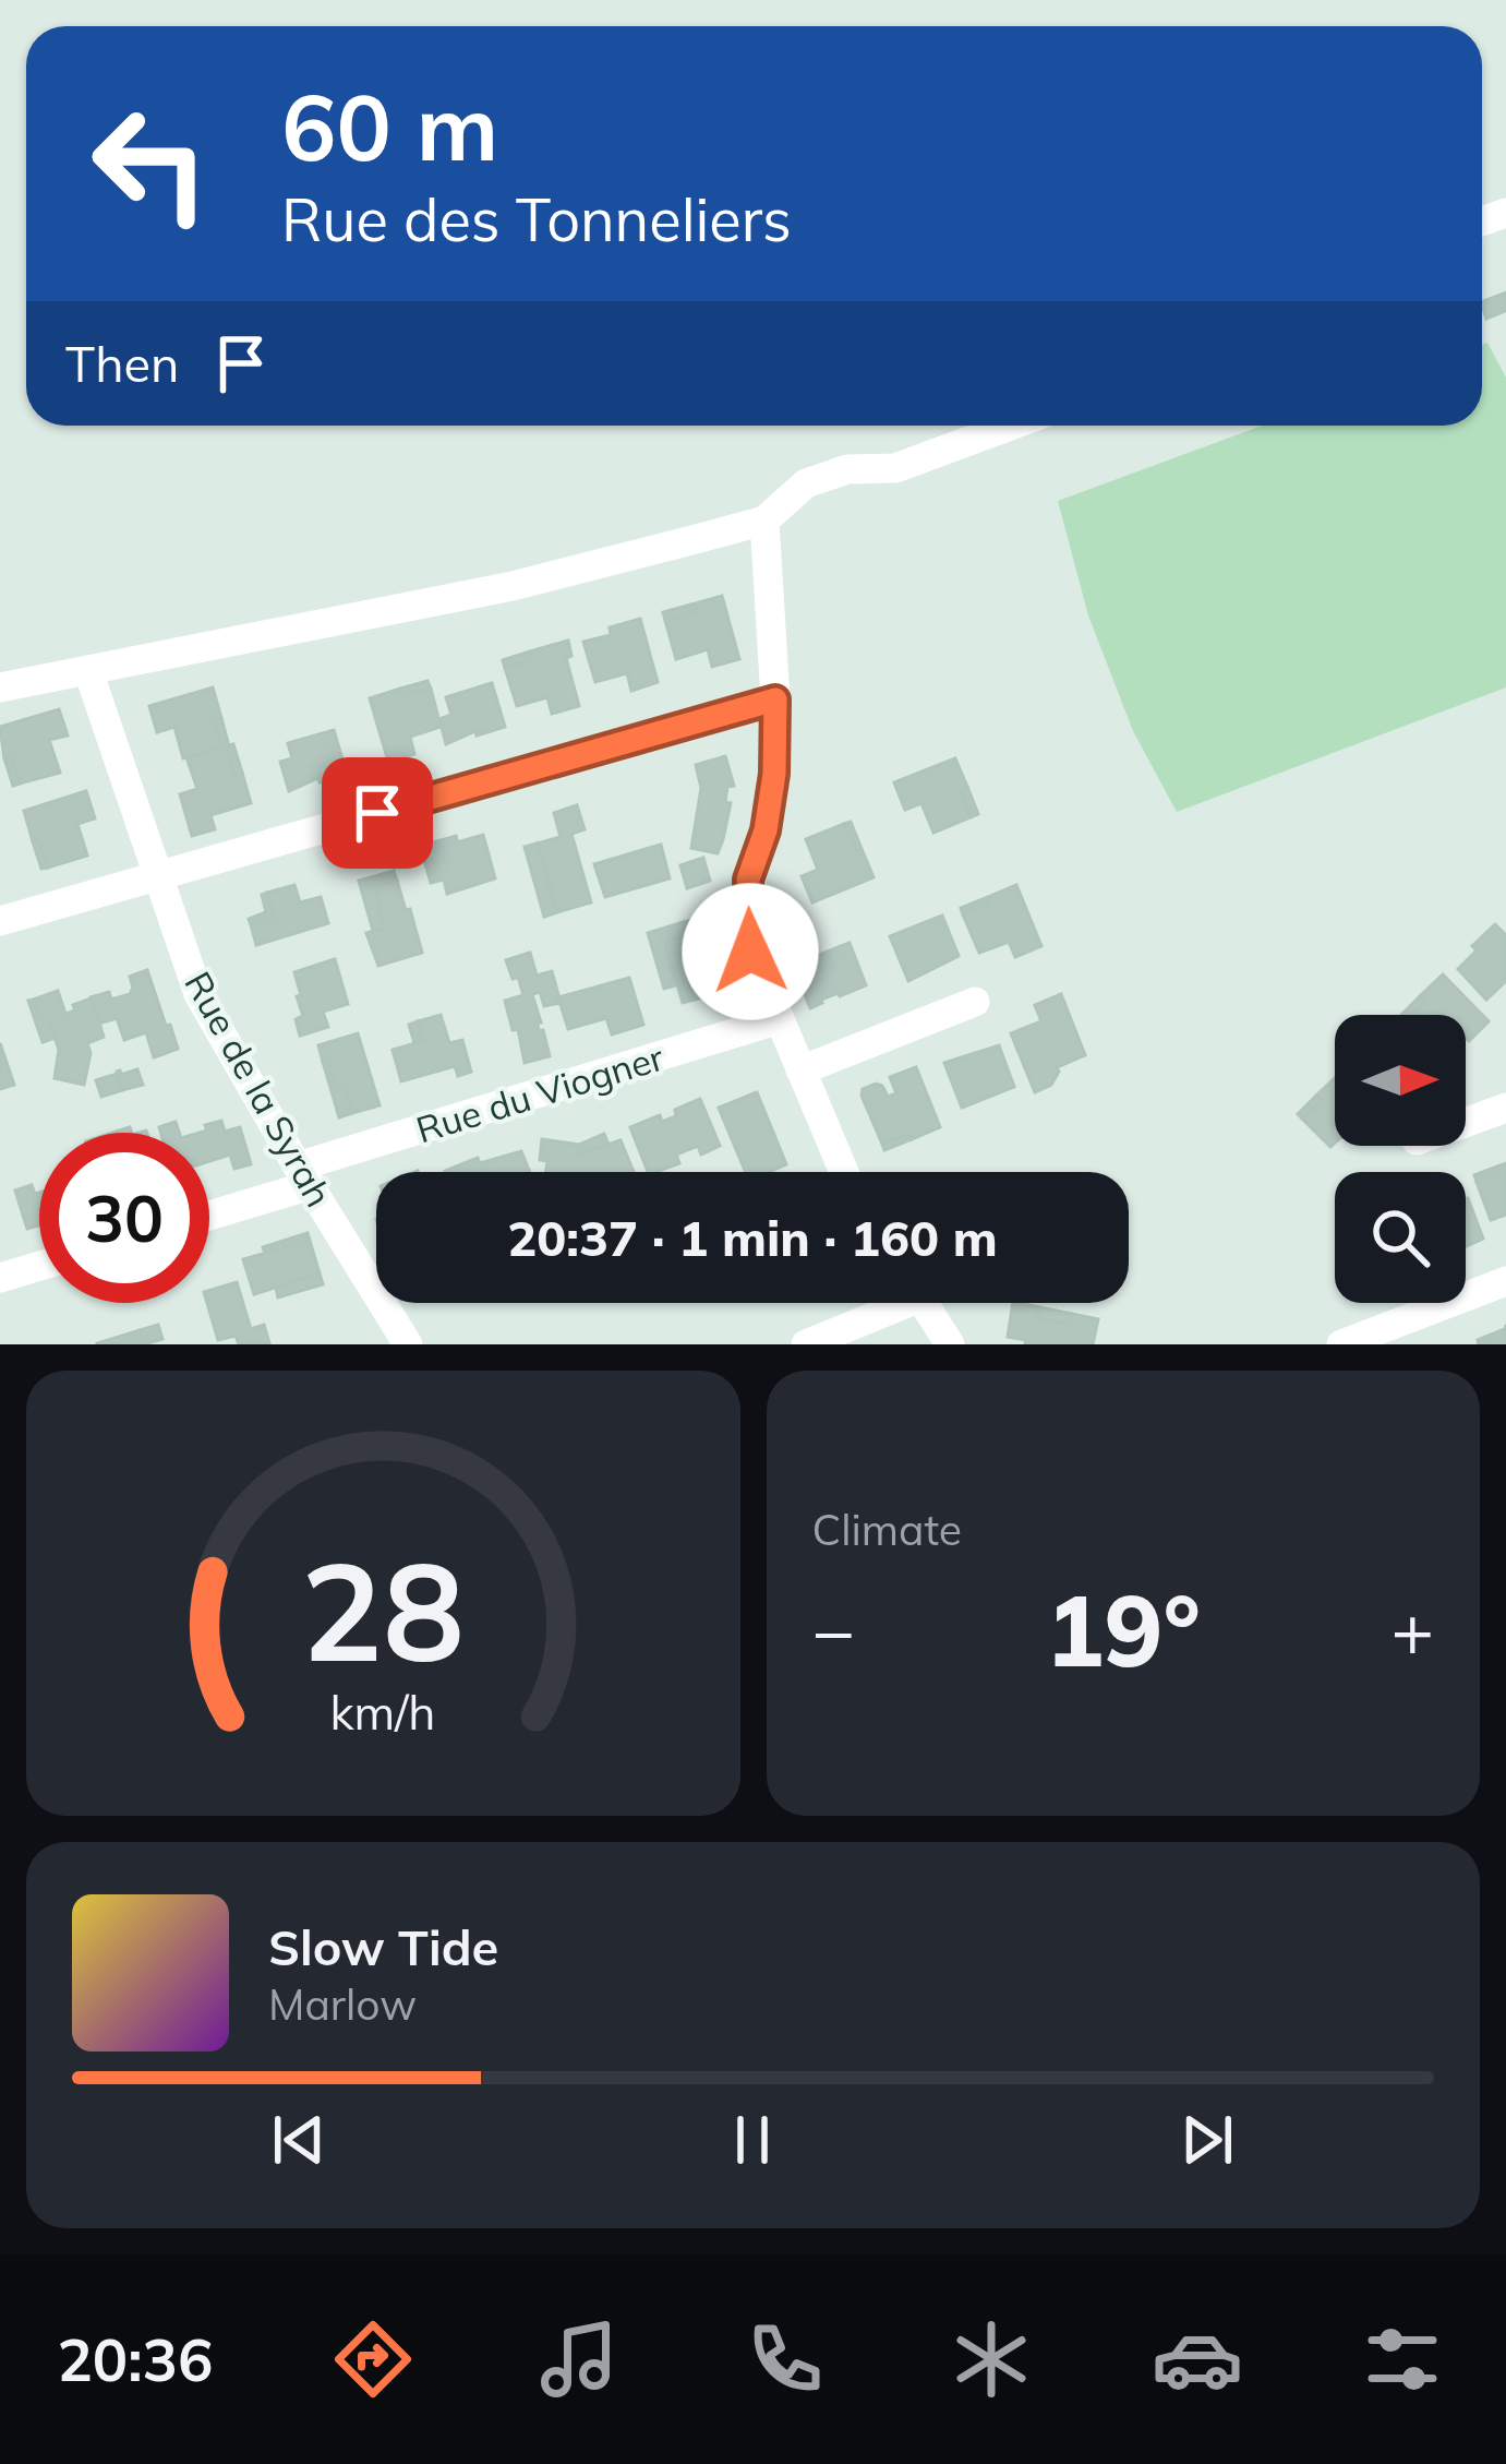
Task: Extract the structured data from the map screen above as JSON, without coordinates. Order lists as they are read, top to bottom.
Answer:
{
  "streets": {
    "street": ["Rue de la Syrah", "Rue du Viogner"]
  },
  "crossings": [
    ["Rue de la Syrah", "Rue du Viogner"]
  ],
  "north": "right",
  "page": {
    "turn": ["60 m", "Rue des Tonneliers"],
    "then": "Then",
    "limit": "30",
    "trip": "20:37 · 1 min · 160 m",
    "tile": "Climate",
    "heat": ["−", "19°", "+"],
    "song": ["Slow Tide", "Marlow"],
    "tabs": "20:36",
    "gauge": ["28", "km/h"]
  }
}
